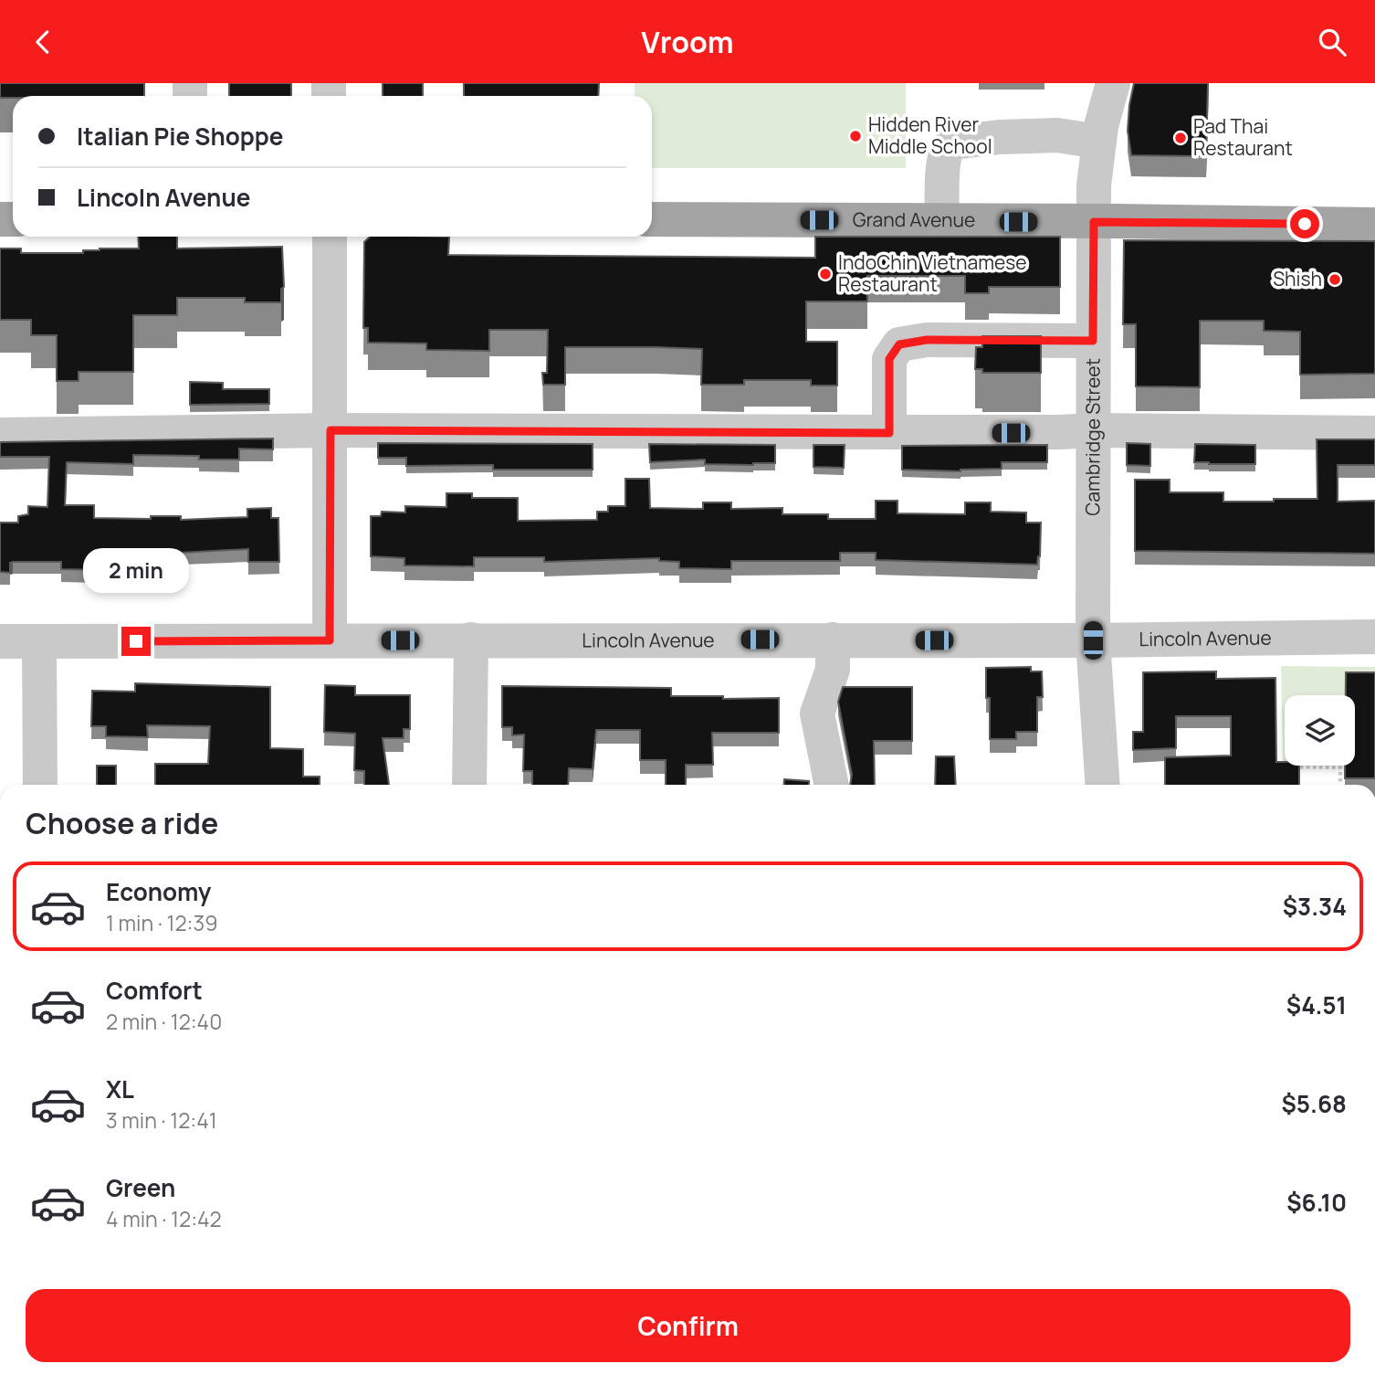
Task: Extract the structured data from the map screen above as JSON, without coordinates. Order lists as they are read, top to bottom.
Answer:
{
  "streets": {
    "main road": ["Grand Avenue"],
    "street": ["Cambridge Street", "Lincoln Avenue"]
  },
  "crossings": [
    ["Grand Avenue", "Cambridge Street"],
    ["Cambridge Street", "Lincoln Avenue"]
  ],
  "places": [
    "Hidden River Middle School",
    "Pad Thai Restaurant",
    "IndoChin Vietnamese Restaurant",
    "Shish"
  ],
  "page": {
    "header": "Vroom",
    "banner": ["Italian Pie Shoppe", "Lincoln Avenue"],
    "bubble": "2 min",
    "heading": "Choose a ride",
    "list": [
      {
        "name": "Economy",
        "note": "1 min · 12:39",
        "value": "$3.34"
      },
      {
        "name": "Comfort",
        "note": "2 min · 12:40",
        "value": "$4.51"
      },
      {
        "name": "XL",
        "note": "3 min · 12:41",
        "value": "$5.68"
      },
      {
        "name": "Green",
        "note": "4 min · 12:42",
        "value": "$6.10"
      }
    ],
    "buttons": "Confirm"
  }
}
